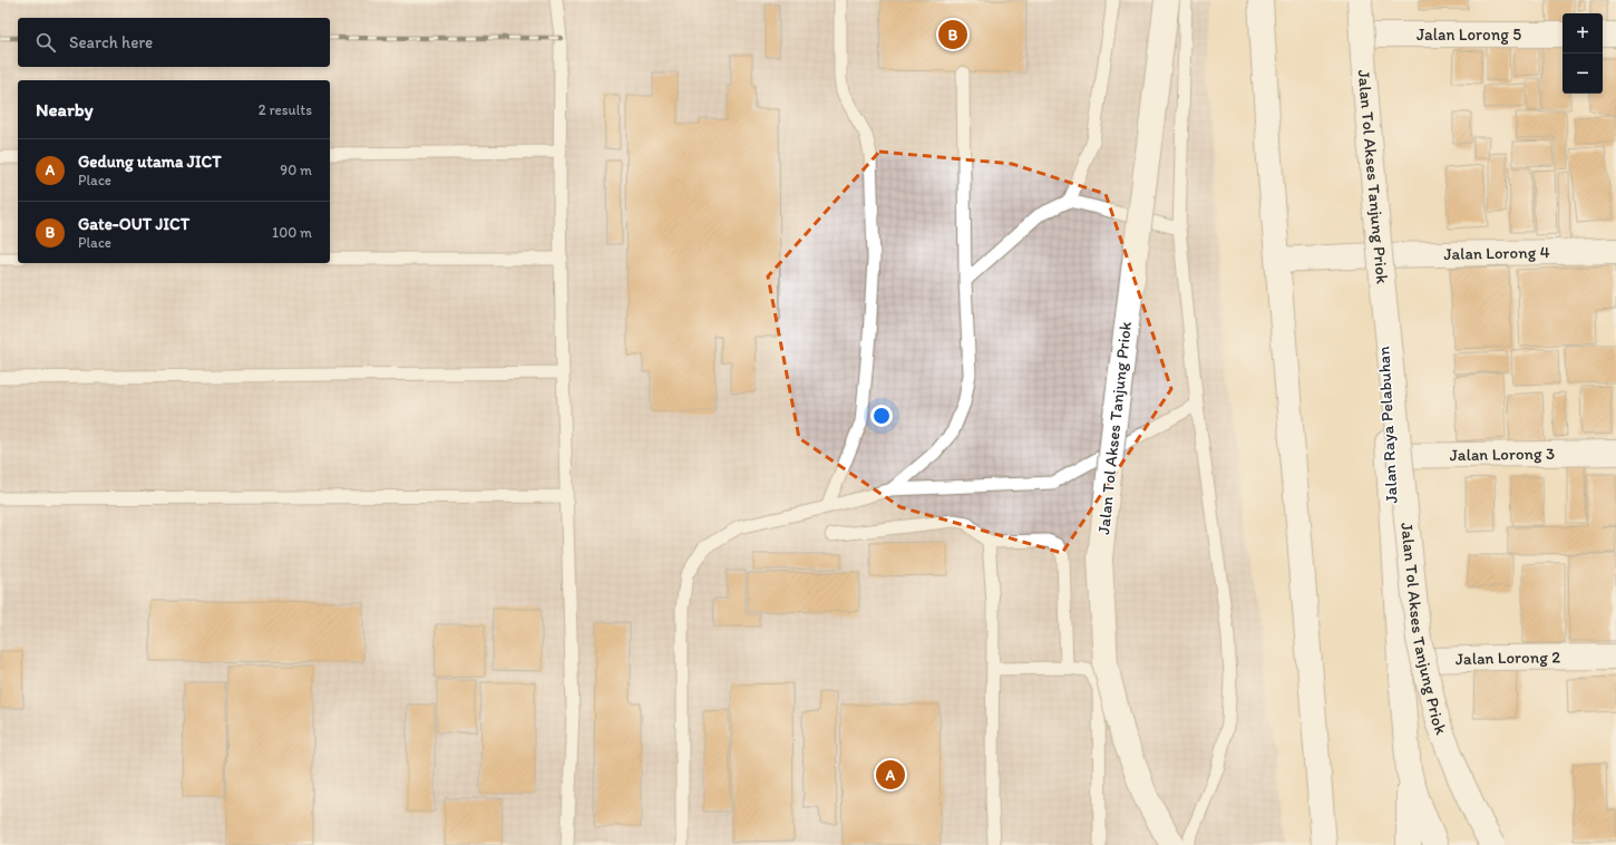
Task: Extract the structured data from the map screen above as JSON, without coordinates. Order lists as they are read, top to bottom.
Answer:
{
  "streets": {
    "main road": [
      "Jalan Lorong 5",
      "Jalan Tol Akses Tanjung Priok",
      "Jalan Lorong 4",
      "Jalan Raya Pelabuhan",
      "Jalan Lorong 3",
      "Jalan Lorong 2"
    ]
  },
  "crossings": [
    ["Jalan Lorong 5", "Jalan Raya Pelabuhan"],
    ["Jalan Lorong 4", "Jalan Raya Pelabuhan"],
    ["Jalan Raya Pelabuhan", "Jalan Lorong 3"],
    ["Jalan Raya Pelabuhan", "Jalan Lorong 2"]
  ],
  "page": {
    "map_buttons": ["+", "−"],
    "pins": ["B", "A"],
    "search": "Search here",
    "heading": ["Nearby", "2 results"],
    "list": [
      {
        "mark": "A",
        "name": "Gedung utama JICT",
        "note": "Place",
        "value": "90 m"
      },
      {
        "mark": "B",
        "name": "Gate-OUT JICT",
        "note": "Place",
        "value": "100 m"
      }
    ]
  }
}
